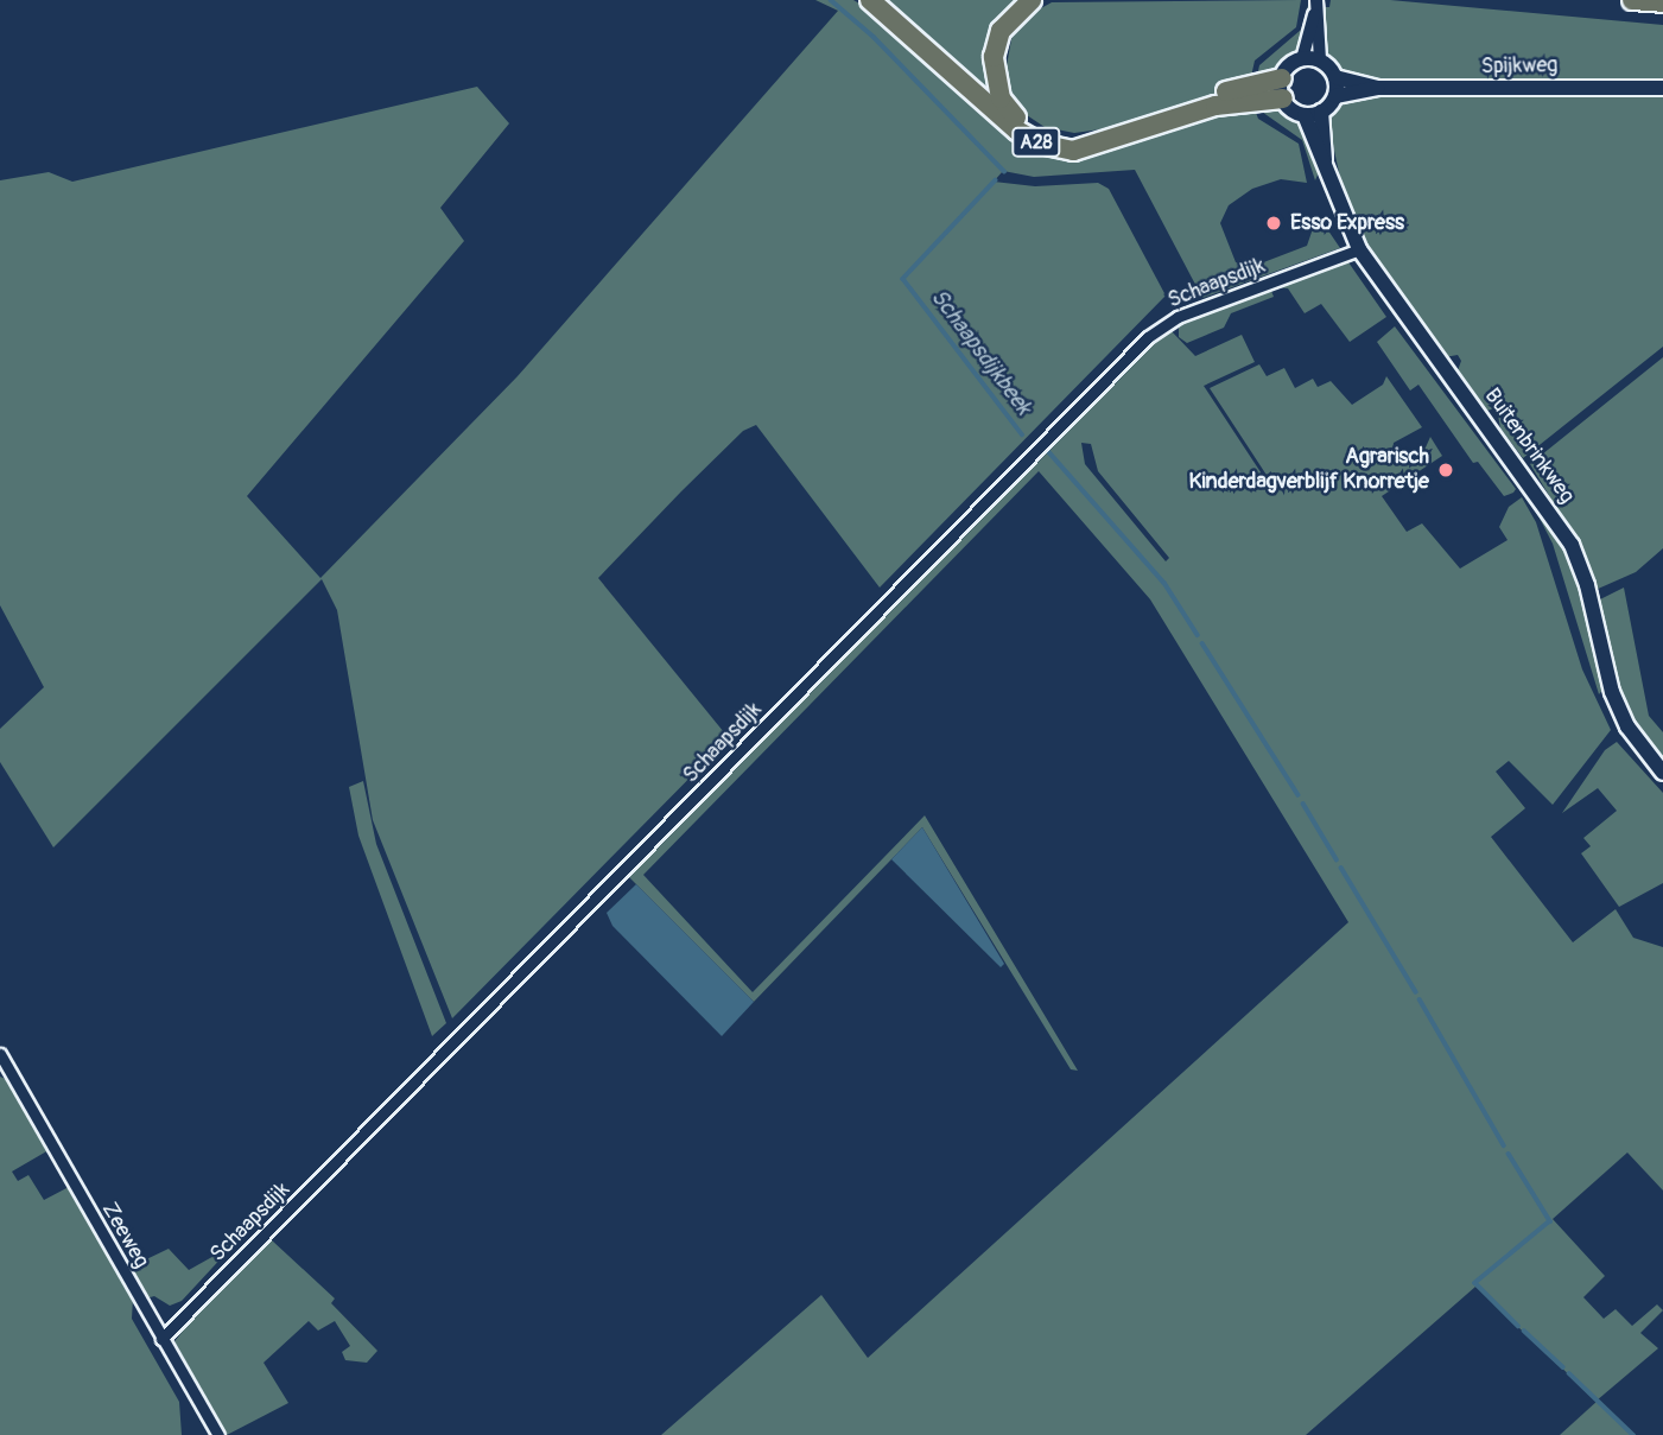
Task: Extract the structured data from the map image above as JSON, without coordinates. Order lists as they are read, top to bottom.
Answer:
{
  "streets": {
    "highway": ["A28"],
    "main road": ["Spijkweg", "Buitenbrinkweg"],
    "street": ["Schaapsdijk", "Zeeweg"]
  },
  "crossings": [
    ["Spijkweg", "A28"],
    ["Spijkweg", "Buitenbrinkweg"],
    ["A28", "Buitenbrinkweg"],
    ["Schaapsdijk", "Buitenbrinkweg"],
    ["Schaapsdijk", "Zeeweg"]
  ],
  "water": ["Schaapsdijkbeek"],
  "places": ["Esso Express", "Agrarisch Kinderdagverblijf Knorretje"]
}
